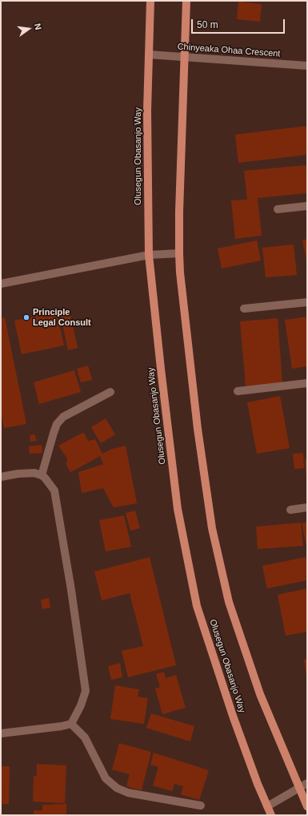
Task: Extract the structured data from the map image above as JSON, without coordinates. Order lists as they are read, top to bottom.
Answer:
{
  "streets": {
    "main road": ["Olusegun Obasanjo Way"],
    "street": ["Chinyeaka Ohaa Crescent"]
  },
  "crossings": [
    ["Chinyeaka Ohaa Crescent", "Olusegun Obasanjo Way"]
  ],
  "places": ["Principle Legal Consult"],
  "scale_bar": "50 m",
  "north": "right"
}
